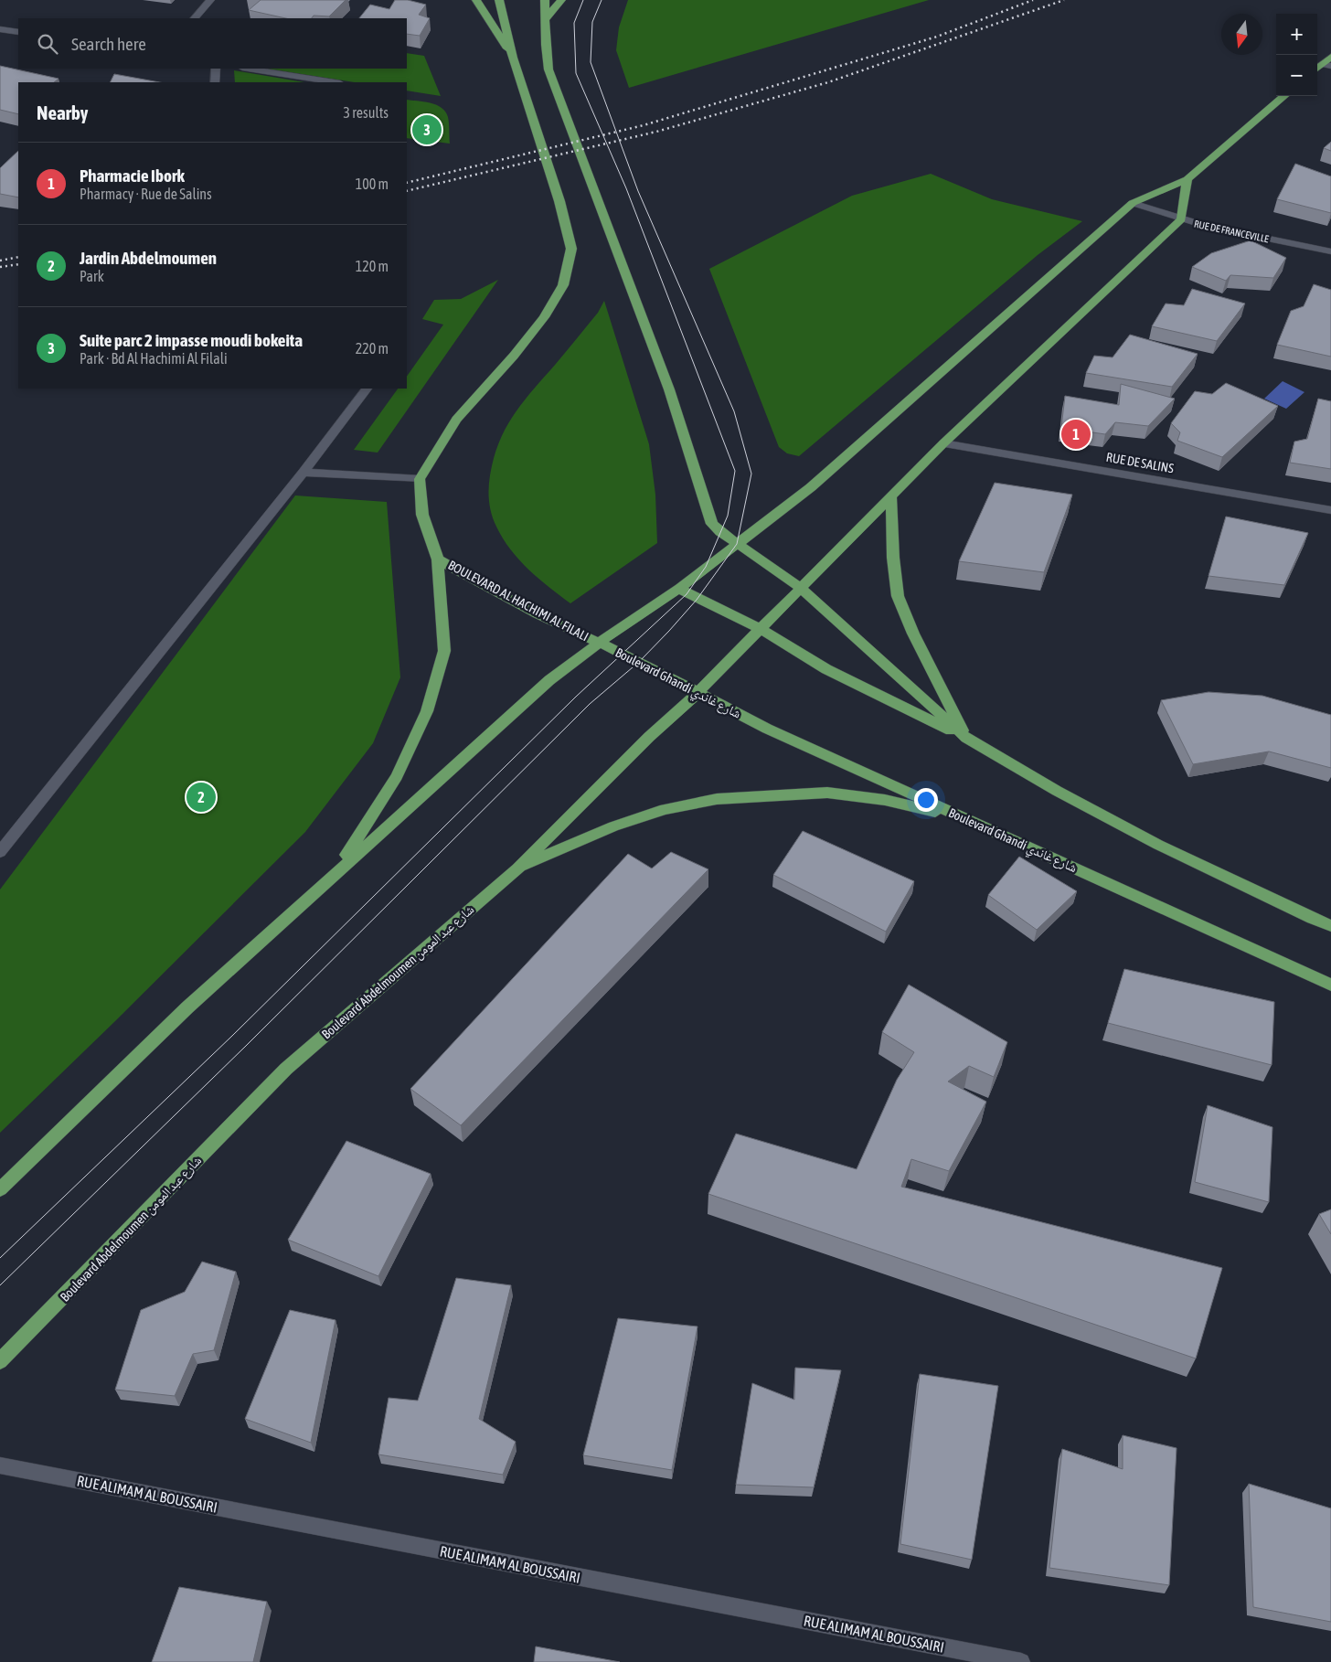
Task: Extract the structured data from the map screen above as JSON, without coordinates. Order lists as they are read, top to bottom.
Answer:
{
  "streets": {
    "main road": ["BOULEVARD AL HACHIMI AL FILALI", "Boulevard Ghandi شارع غاندي", "Boulevard Abdelmoumen شارع عبد المومن"],
    "street": ["RUE DE FRANCEVILLE", "RUE DE SALINS", "RUE ALIMAM AL BOUSSAIRI"]
  },
  "crossings": [
    ["RUE DE FRANCEVILLE", "Boulevard Abdelmoumen شارع عبد المومن"],
    ["RUE DE SALINS", "Boulevard Abdelmoumen شارع عبد المومن"],
    ["BOULEVARD AL HACHIMI AL FILALI", "Boulevard Ghandi شارع غاندي"],
    ["Boulevard Ghandi شارع غاندي", "Boulevard Abdelmoumen شارع عبد المومن"]
  ],
  "north": "bottom",
  "page": {
    "map_buttons": ["+", "−"],
    "search": "Search here",
    "heading": ["Nearby", "3 results"],
    "pins": ["3", "1", "2"],
    "list": [
      {
        "mark": "1",
        "name": "Pharmacie Ibork",
        "note": "Pharmacy · Rue de Salins",
        "value": "100 m"
      },
      {
        "mark": "2",
        "name": "Jardin Abdelmoumen",
        "note": "Park",
        "value": "120 m"
      },
      {
        "mark": "3",
        "name": "Suite parc 2 impasse moudi bokeita",
        "note": "Park · Bd Al Hachimi Al Filali",
        "value": "220 m"
      }
    ]
  }
}
